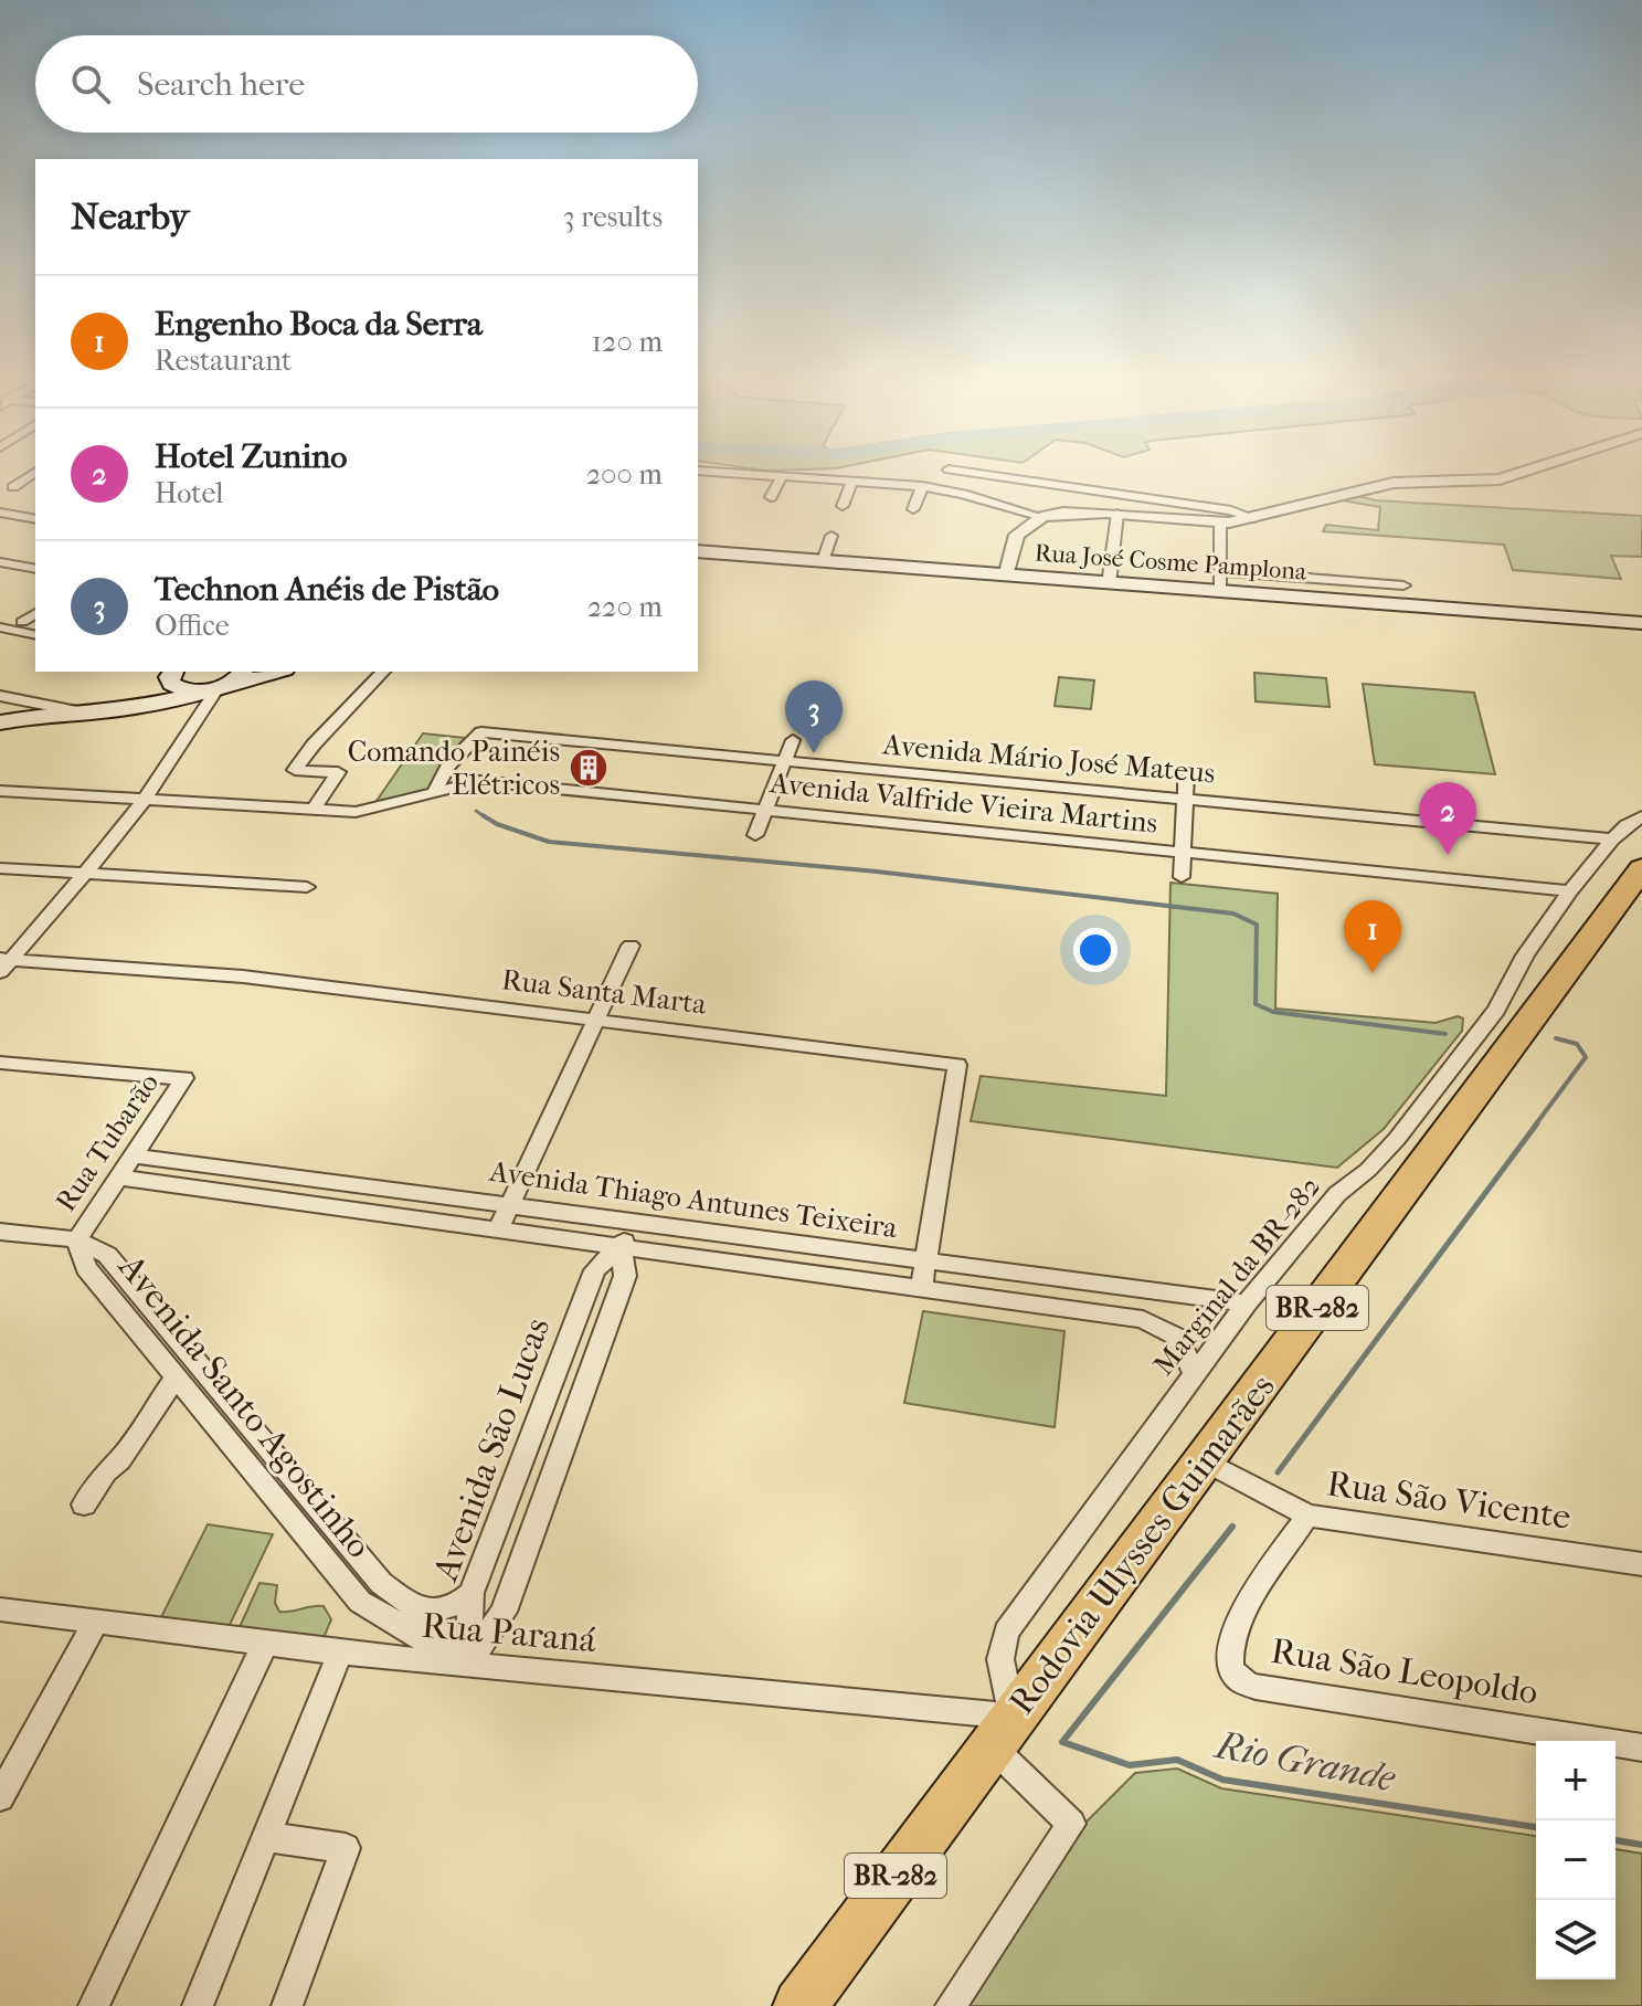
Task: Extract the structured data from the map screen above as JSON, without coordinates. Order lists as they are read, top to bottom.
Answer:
{
  "streets": {
    "highway": ["BR-282", "Rodovia Ulysses Guimarães"],
    "main road": ["Rua José Cosme Pamplona"],
    "street": [
      "Avenida Mário José Mateus",
      "Avenida Valfride Vieira Martins",
      "Rua Santa Marta",
      "Rua Tubarão",
      "Avenida Thiago Antunes Teixeira",
      "Marginal da BR-282",
      "Avenida Santo Agostinho",
      "Avenida São Lucas",
      "Rua São Vicente",
      "Rua Paraná",
      "Rua São Leopoldo"
    ]
  },
  "crossings": [
    ["Avenida Mário José Mateus", "Avenida Valfride Vieira Martins"],
    ["Avenida Mário José Mateus", "Marginal da BR-282"],
    ["Avenida Valfride Vieira Martins", "Marginal da BR-282"],
    ["Rua Santa Marta", "Avenida Thiago Antunes Teixeira"],
    ["Rua Tubarão", "Avenida Thiago Antunes Teixeira"],
    ["Rua Tubarão", "Avenida Santo Agostinho"],
    ["Avenida Thiago Antunes Teixeira", "Marginal da BR-282"],
    ["Avenida Thiago Antunes Teixeira", "Avenida São Lucas"],
    ["Marginal da BR-282", "Rodovia Ulysses Guimarães"],
    ["Marginal da BR-282", "Rua Paraná"],
    ["Avenida Santo Agostinho", "Avenida São Lucas"],
    ["Avenida Santo Agostinho", "Rua Paraná"],
    ["Avenida São Lucas", "Rua Paraná"],
    ["Rua São Vicente", "Rodovia Ulysses Guimarães"],
    ["Rua São Vicente", "Rua São Leopoldo"],
    ["Rodovia Ulysses Guimarães", "Rua Paraná"]
  ],
  "water": ["Rio Grande"],
  "places": {
    "building": ["Comando Painéis Elétricos"]
  },
  "page": {
    "search": "Search here",
    "heading": ["Nearby", "3 results"],
    "list": [
      {
        "mark": "1",
        "name": "Engenho Boca da Serra",
        "note": "Restaurant",
        "value": "120 m"
      },
      {
        "mark": "2",
        "name": "Hotel Zunino",
        "note": "Hotel",
        "value": "200 m"
      },
      {
        "mark": "3",
        "name": "Technon Anéis de Pistão",
        "note": "Office",
        "value": "220 m"
      }
    ],
    "pins": ["3", "2", "1"],
    "map_buttons": ["+", "−"]
  }
}
